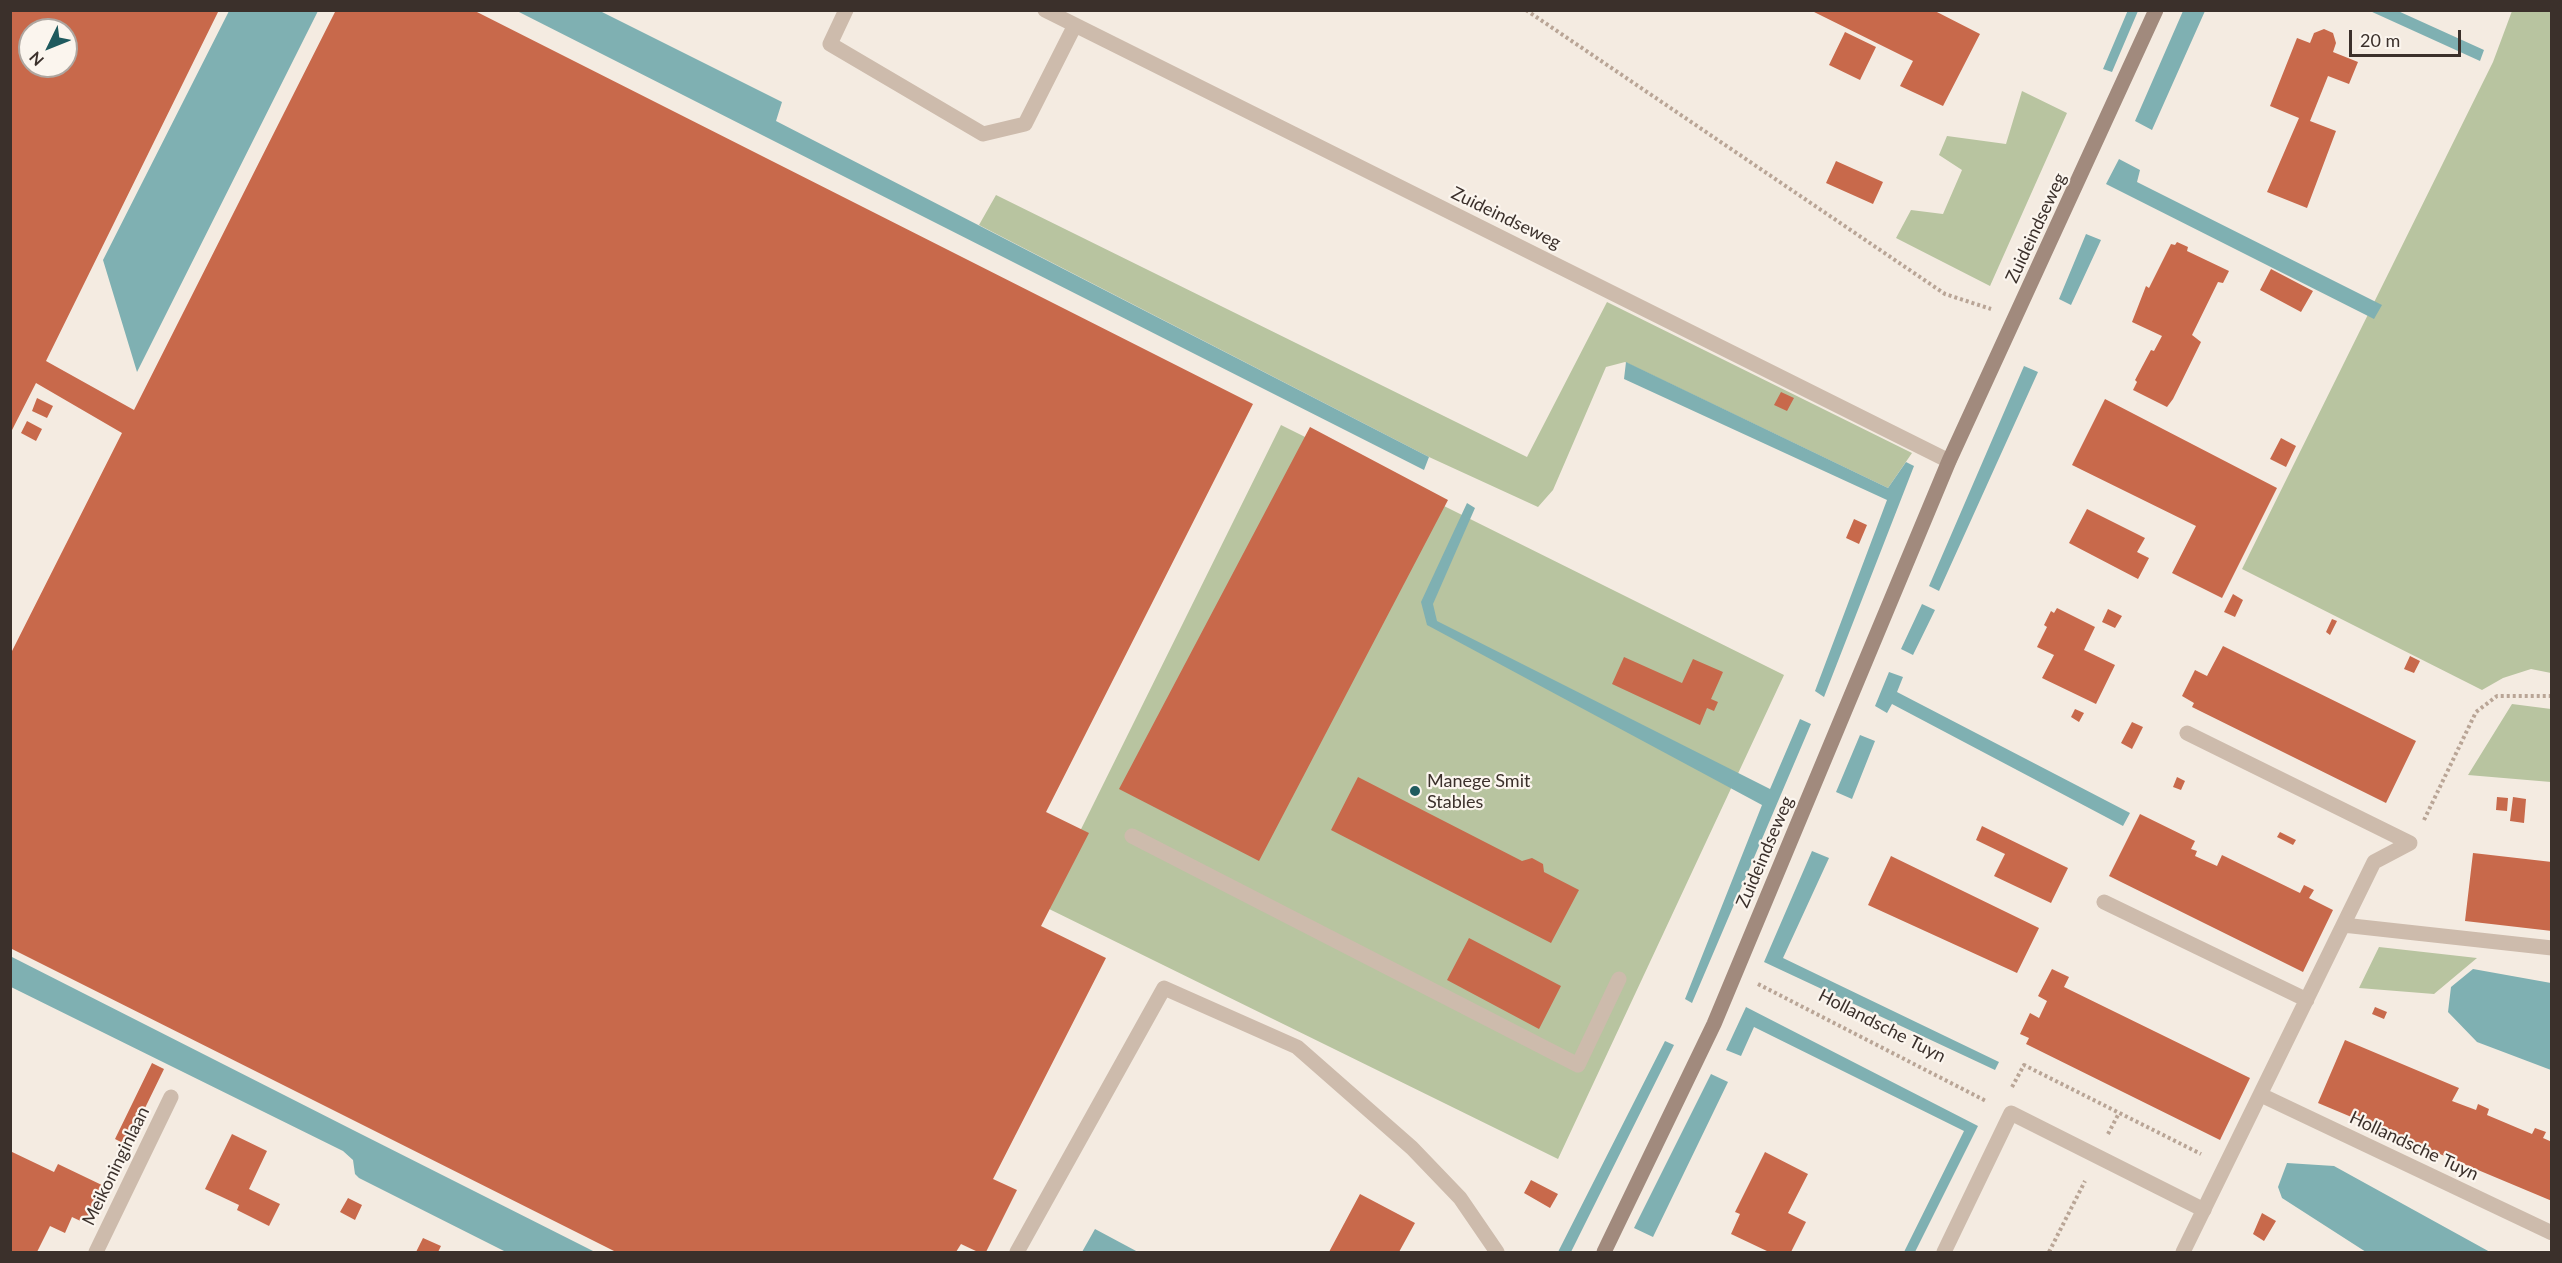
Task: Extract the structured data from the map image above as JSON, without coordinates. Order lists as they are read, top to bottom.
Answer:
{
  "streets": {
    "street": ["Zuideindseweg", "Hollandsche Tuyn", "Meikoninginlaan"]
  },
  "crossings": [
    ["Zuideindseweg", "Hollandsche Tuyn"]
  ],
  "places": ["Manege Smit Stables"],
  "scale_bar": "20 m",
  "north": "bottom left"
}
